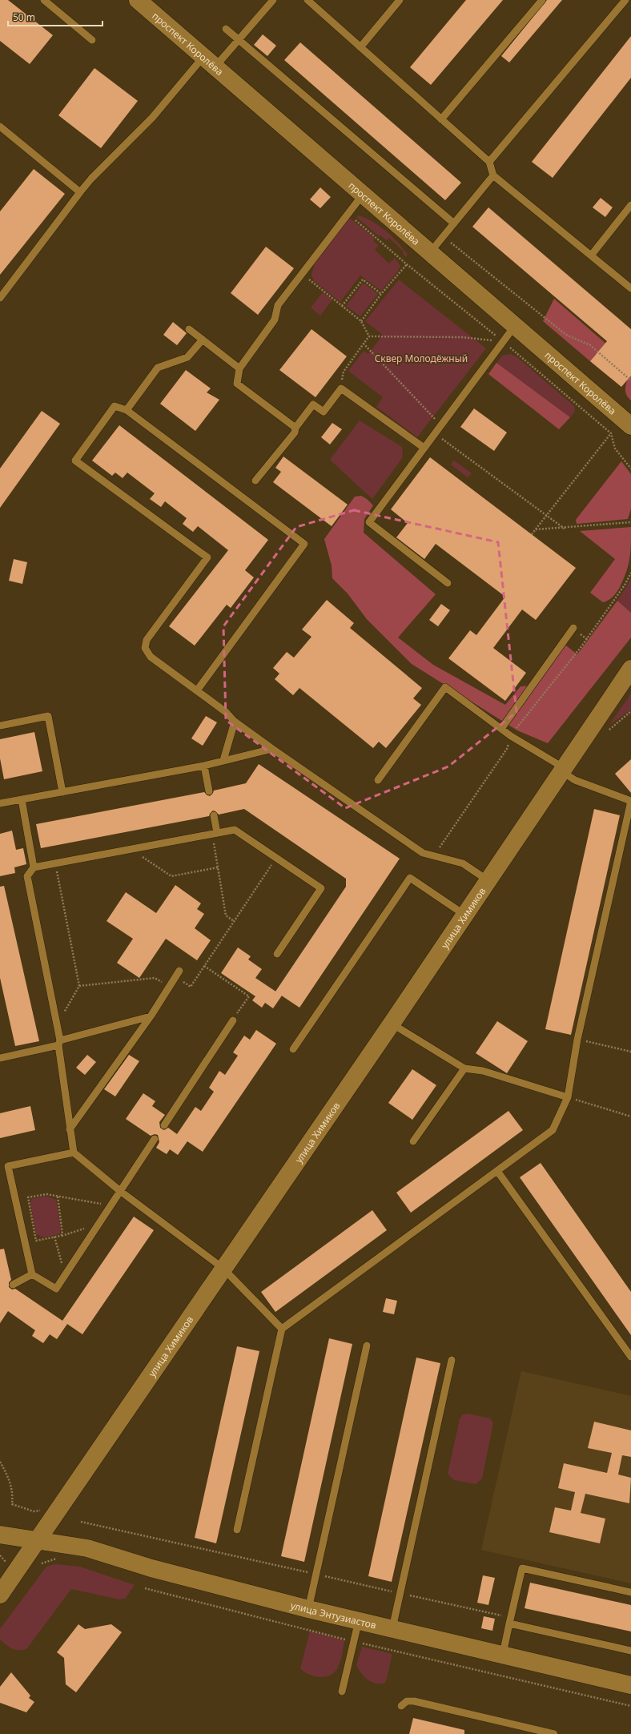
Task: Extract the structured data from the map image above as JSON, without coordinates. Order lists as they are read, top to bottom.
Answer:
{
  "streets": {
    "main road": ["проспект Королёва", "улица Химиков", "улица Энтузиастов"]
  },
  "crossings": [
    ["улица Химиков", "улица Энтузиастов"]
  ],
  "parks": ["Сквер Молодёжный"],
  "scale_bar": "50 m"
}
